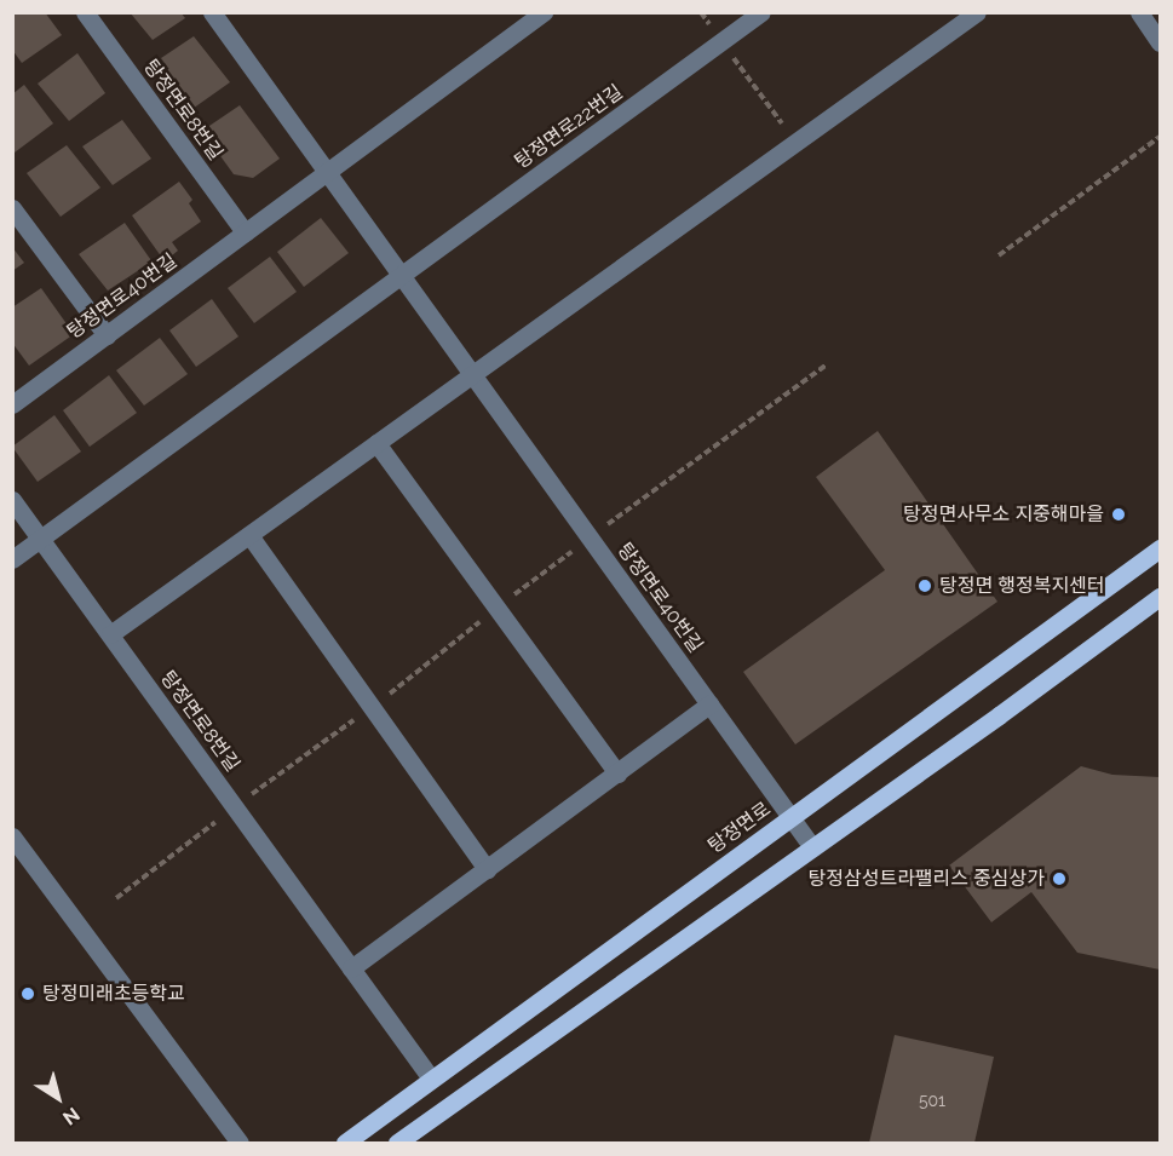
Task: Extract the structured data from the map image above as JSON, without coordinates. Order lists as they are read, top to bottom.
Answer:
{
  "streets": {
    "main road": ["탕정면로"],
    "street": ["탕정면로8번길", "탕정면로22번길", "탕정면로40번길"]
  },
  "crossings": [
    ["탕정면로8번길", "탕정면로40번길"],
    ["탕정면로8번길", "탕정면로"],
    ["탕정면로22번길", "탕정면로40번길"],
    ["탕정면로40번길", "탕정면로"]
  ],
  "places": [
    "탕정면사무소 지중해마을",
    "탕정면 행정복지센터",
    "탕정삼성트라팰리스 중심상가",
    "탕정미래초등학교"
  ],
  "house_numbers": ["501"],
  "north": "bottom right"
}
